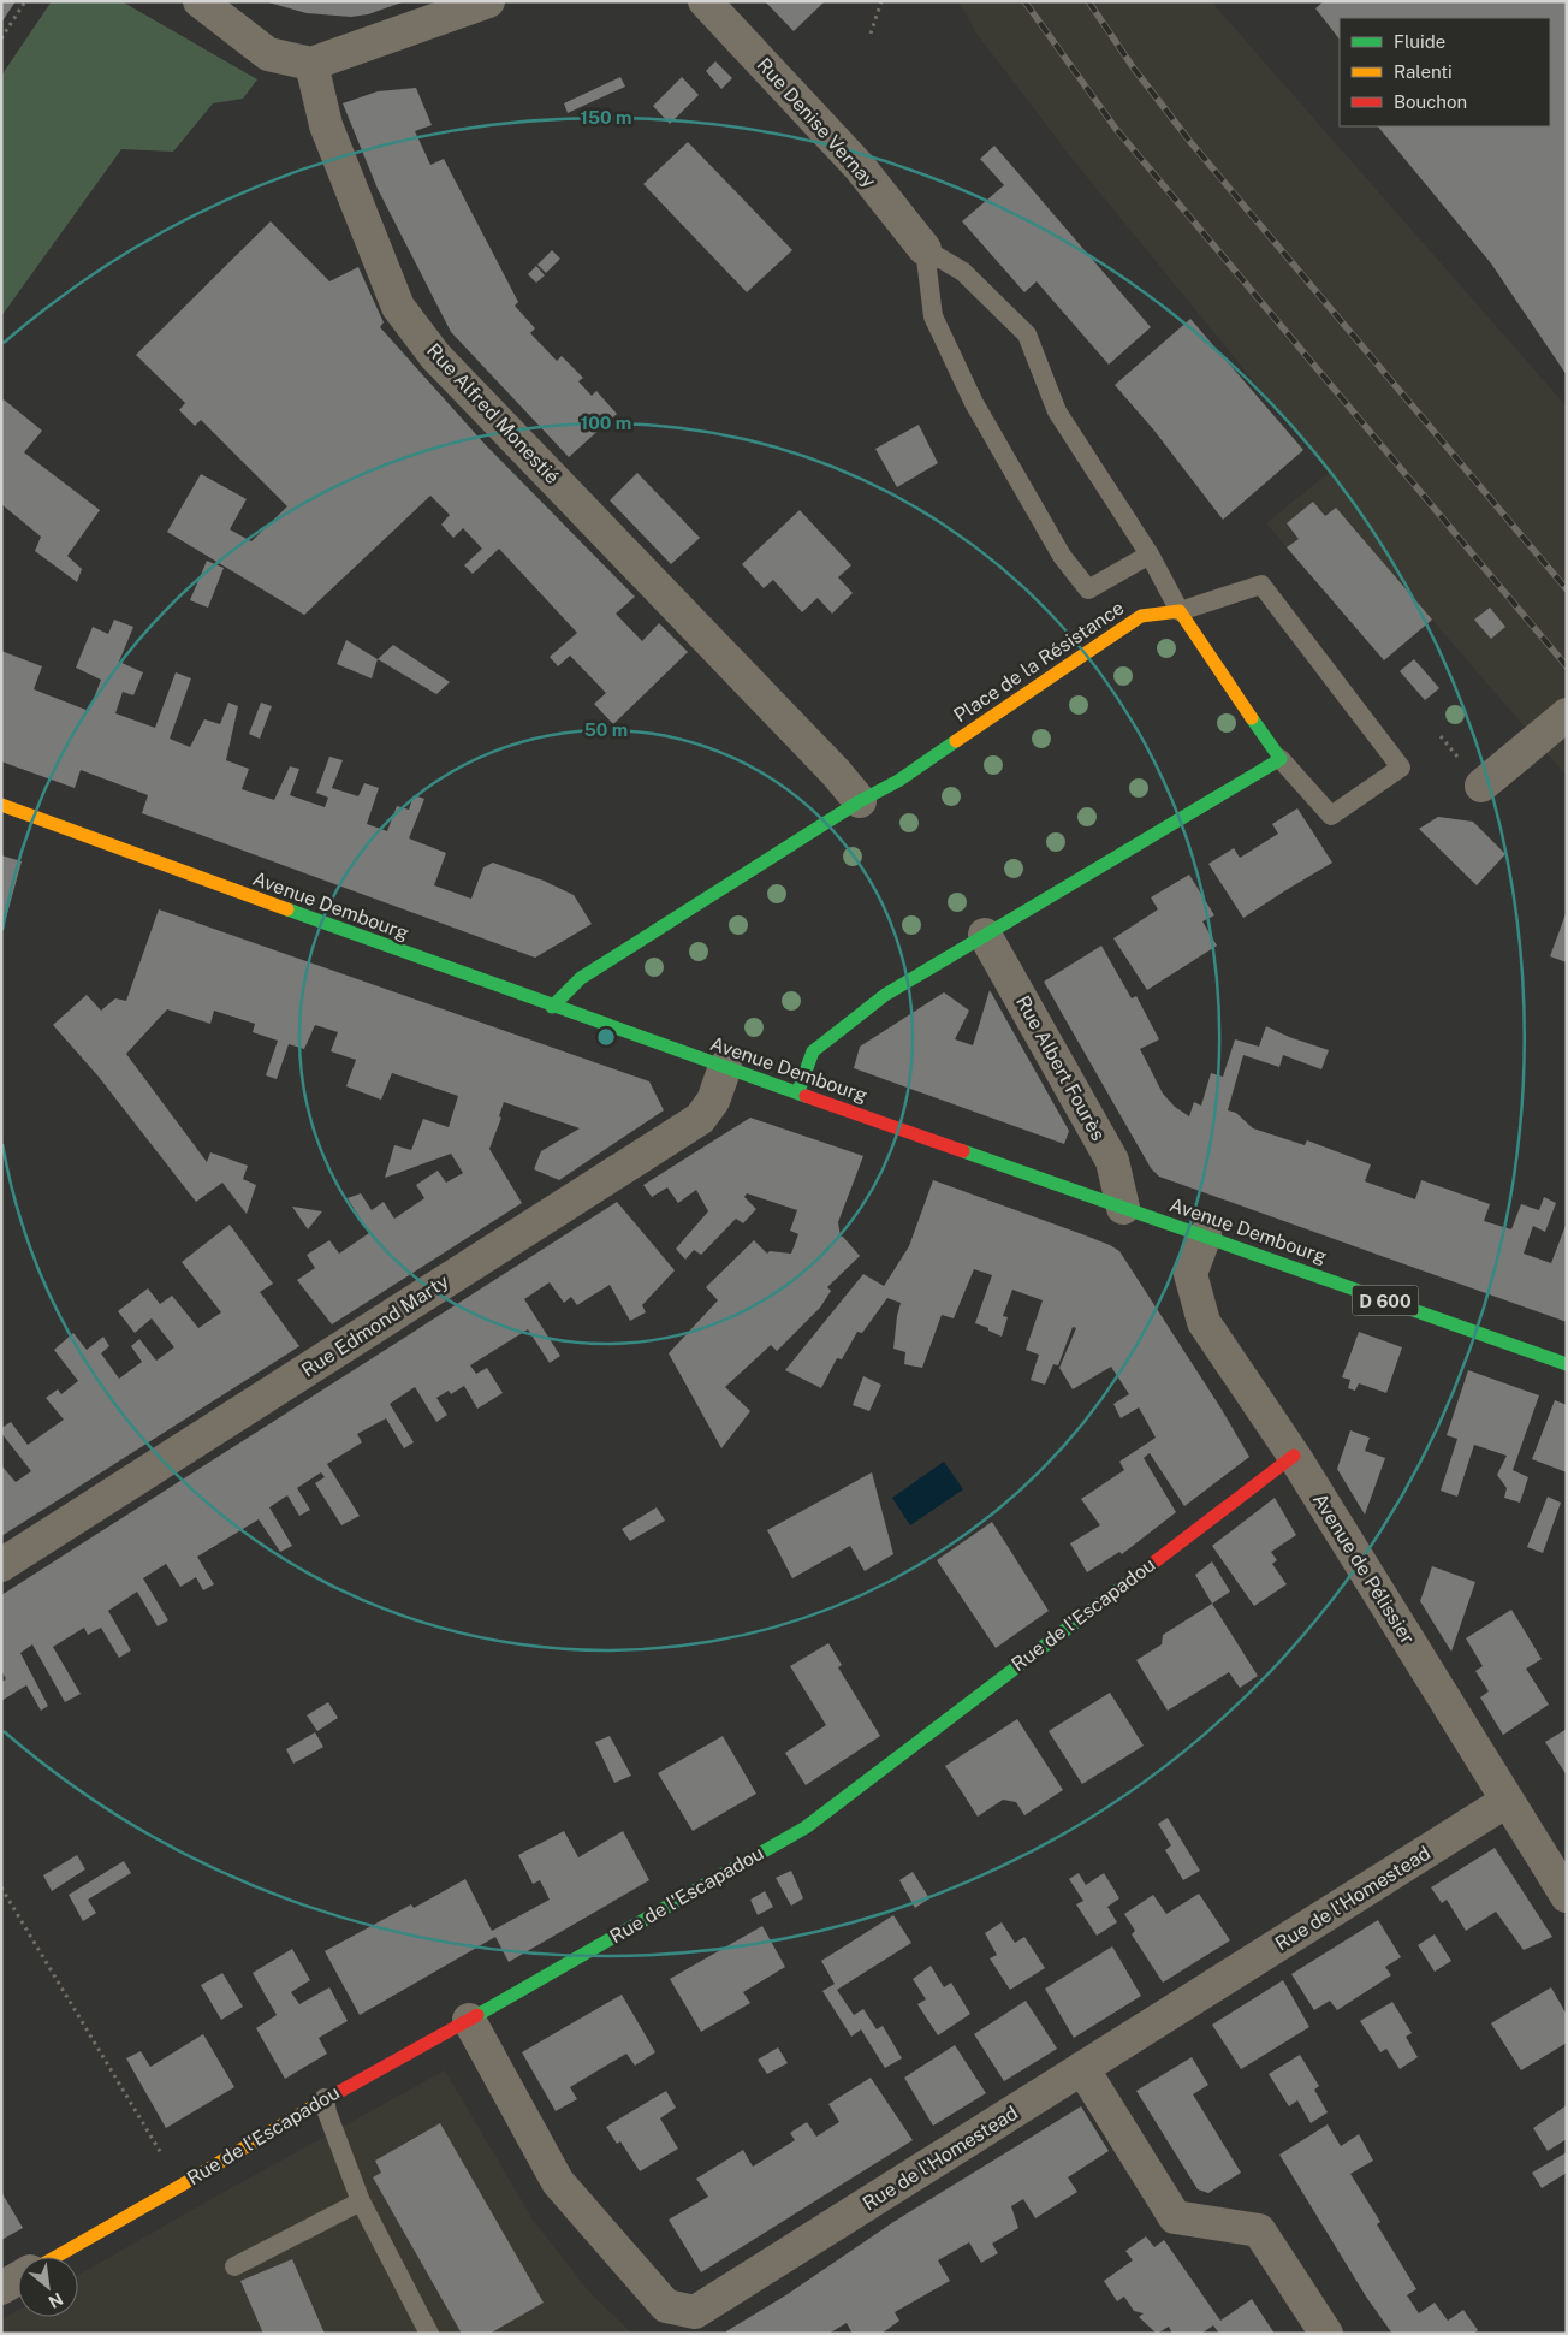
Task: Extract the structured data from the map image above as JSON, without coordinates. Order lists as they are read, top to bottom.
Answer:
{
  "streets": {
    "street": [
      "Rue Denise Vernay",
      "Rue Alfred Monestié",
      "Place de la Résistance",
      "Avenue Dembourg",
      "Rue Albert Fourès",
      "D 600",
      "Rue Edmond Marty",
      "Avenue de Pélissier",
      "Rue de l'Escapadou",
      "Rue de l'Homestead"
    ]
  },
  "crossings": [
    ["Rue Alfred Monestié", "Place de la Résistance"],
    ["Place de la Résistance", "Avenue Dembourg"],
    ["Avenue Dembourg", "Rue Albert Fourès"],
    ["Avenue Dembourg", "Rue Edmond Marty"],
    ["Avenue Dembourg", "Avenue de Pélissier"],
    ["Avenue de Pélissier", "Rue de l'Escapadou"],
    ["Avenue de Pélissier", "Rue de l'Homestead"],
    ["Rue de l'Escapadou", "Rue de l'Homestead"]
  ],
  "legend": ["Fluide", "Ralenti", "Bouchon"],
  "north": "bottom right",
  "rings": ["150 m", "100 m", "50 m"]
}
